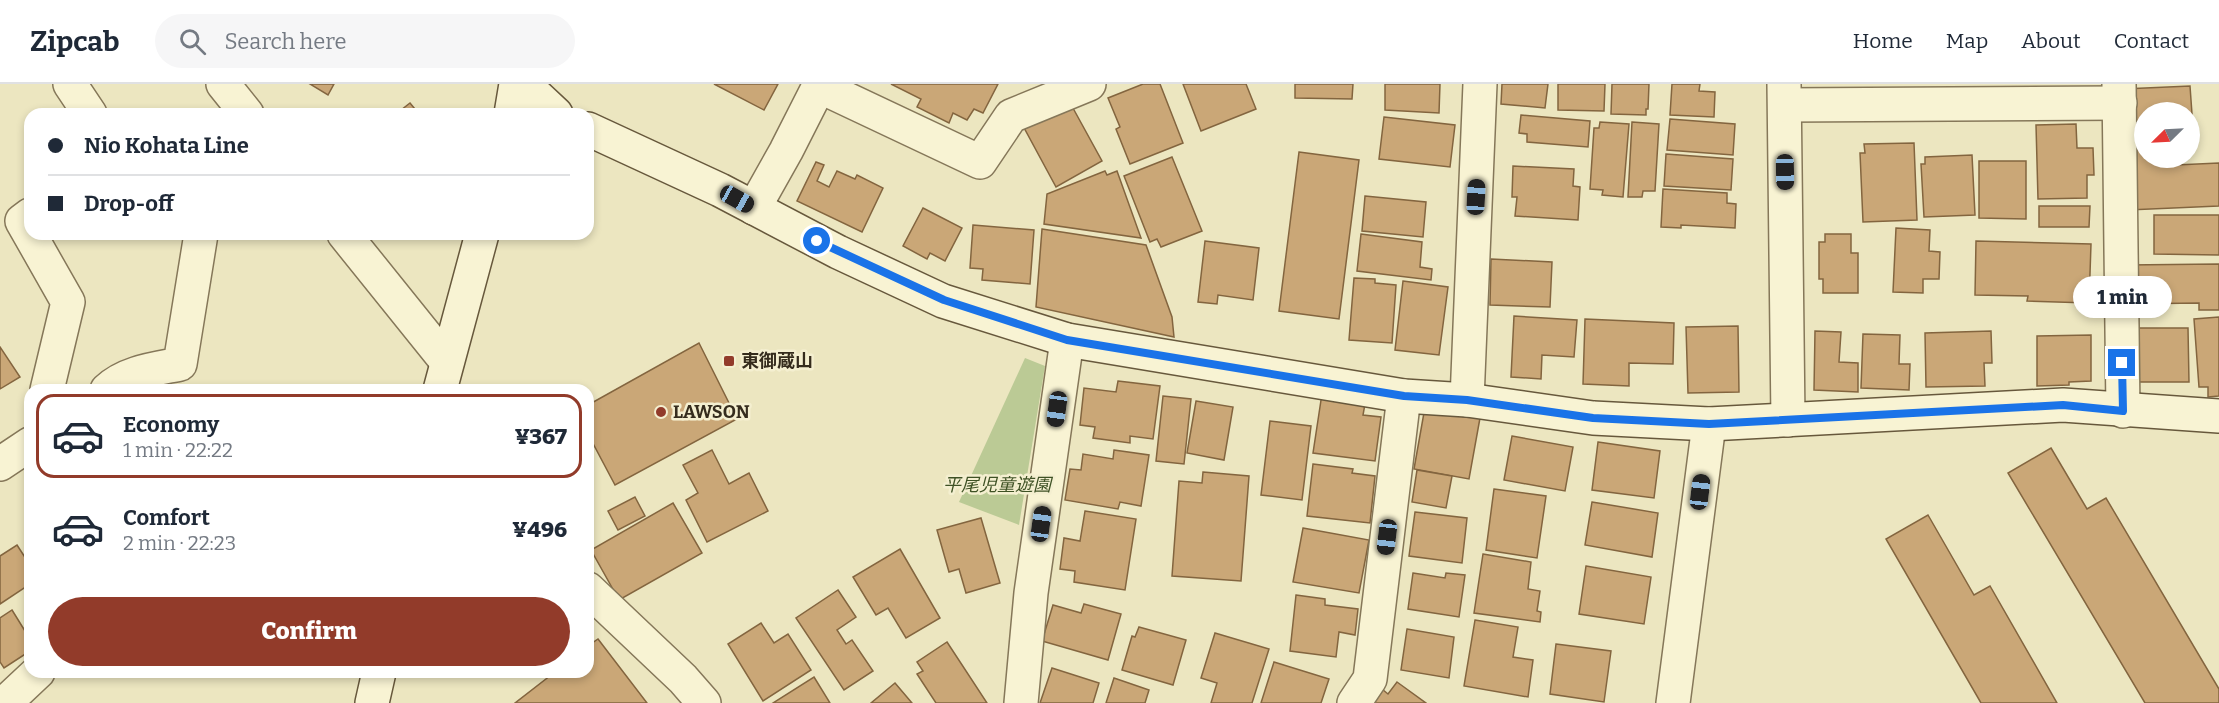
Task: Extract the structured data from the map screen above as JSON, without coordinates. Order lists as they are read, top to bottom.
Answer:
{
  "parks": ["平尾児童遊園"],
  "places": {
    "transit": ["東御蔵山"],
    "other": ["LAWSON"]
  },
  "north": "bottom left",
  "page": {
    "header": "Zipcab",
    "search": "Search here",
    "nav": [
      "Home",
      "Map",
      "About",
      "Contact"
    ],
    "banner": ["Nio Kohata Line", "Drop-off"],
    "bubble": "1 min",
    "list": [
      {
        "name": "Economy",
        "note": "1 min · 22:22",
        "value": "¥367"
      },
      {
        "name": "Comfort",
        "note": "2 min · 22:23",
        "value": "¥496"
      }
    ],
    "buttons": "Confirm"
  }
}
